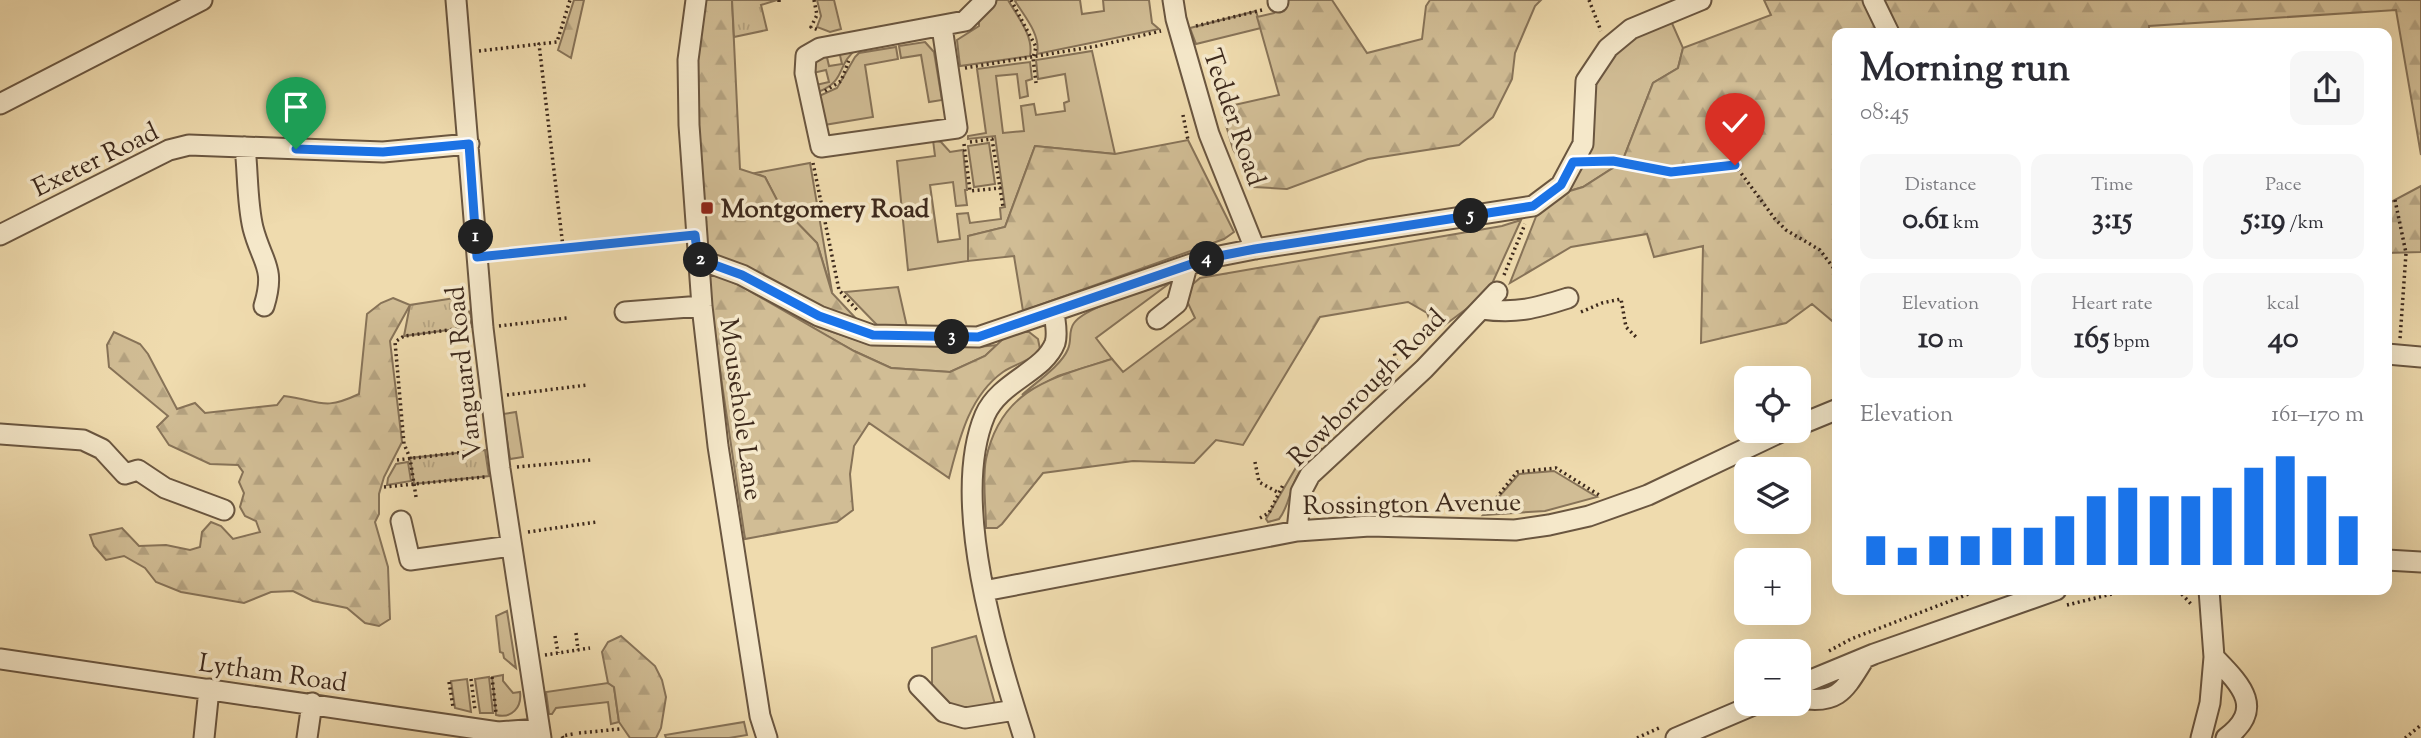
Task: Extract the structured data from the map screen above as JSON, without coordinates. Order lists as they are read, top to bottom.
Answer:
{
  "streets": {
    "street": [
      "Tedder Road",
      "Exeter Road",
      "Vanguard Road",
      "Rowborough Road",
      "Mousehole Lane",
      "Rossington Avenue",
      "Lytham Road"
    ]
  },
  "crossings": [
    ["Exeter Road", "Vanguard Road"],
    ["Vanguard Road", "Lytham Road"],
    ["Rowborough Road", "Rossington Avenue"]
  ],
  "places": {
    "transit": ["Montgomery Road"]
  },
  "page": {
    "heading": ["Morning run", "08:45"],
    "stats": [
      ["Distance", "0.61 km"],
      ["Time", "3:15"],
      ["Pace", "5:19 /km"],
      ["Elevation", "10 m"],
      ["Heart rate", "165 bpm"],
      ["kcal", "40"]
    ],
    "pins": [
      "5",
      "1",
      "4",
      "2",
      "3"
    ],
    "map_buttons": ["+", "−"],
    "chart": ["Elevation", "161–170 m"]
  }
}
